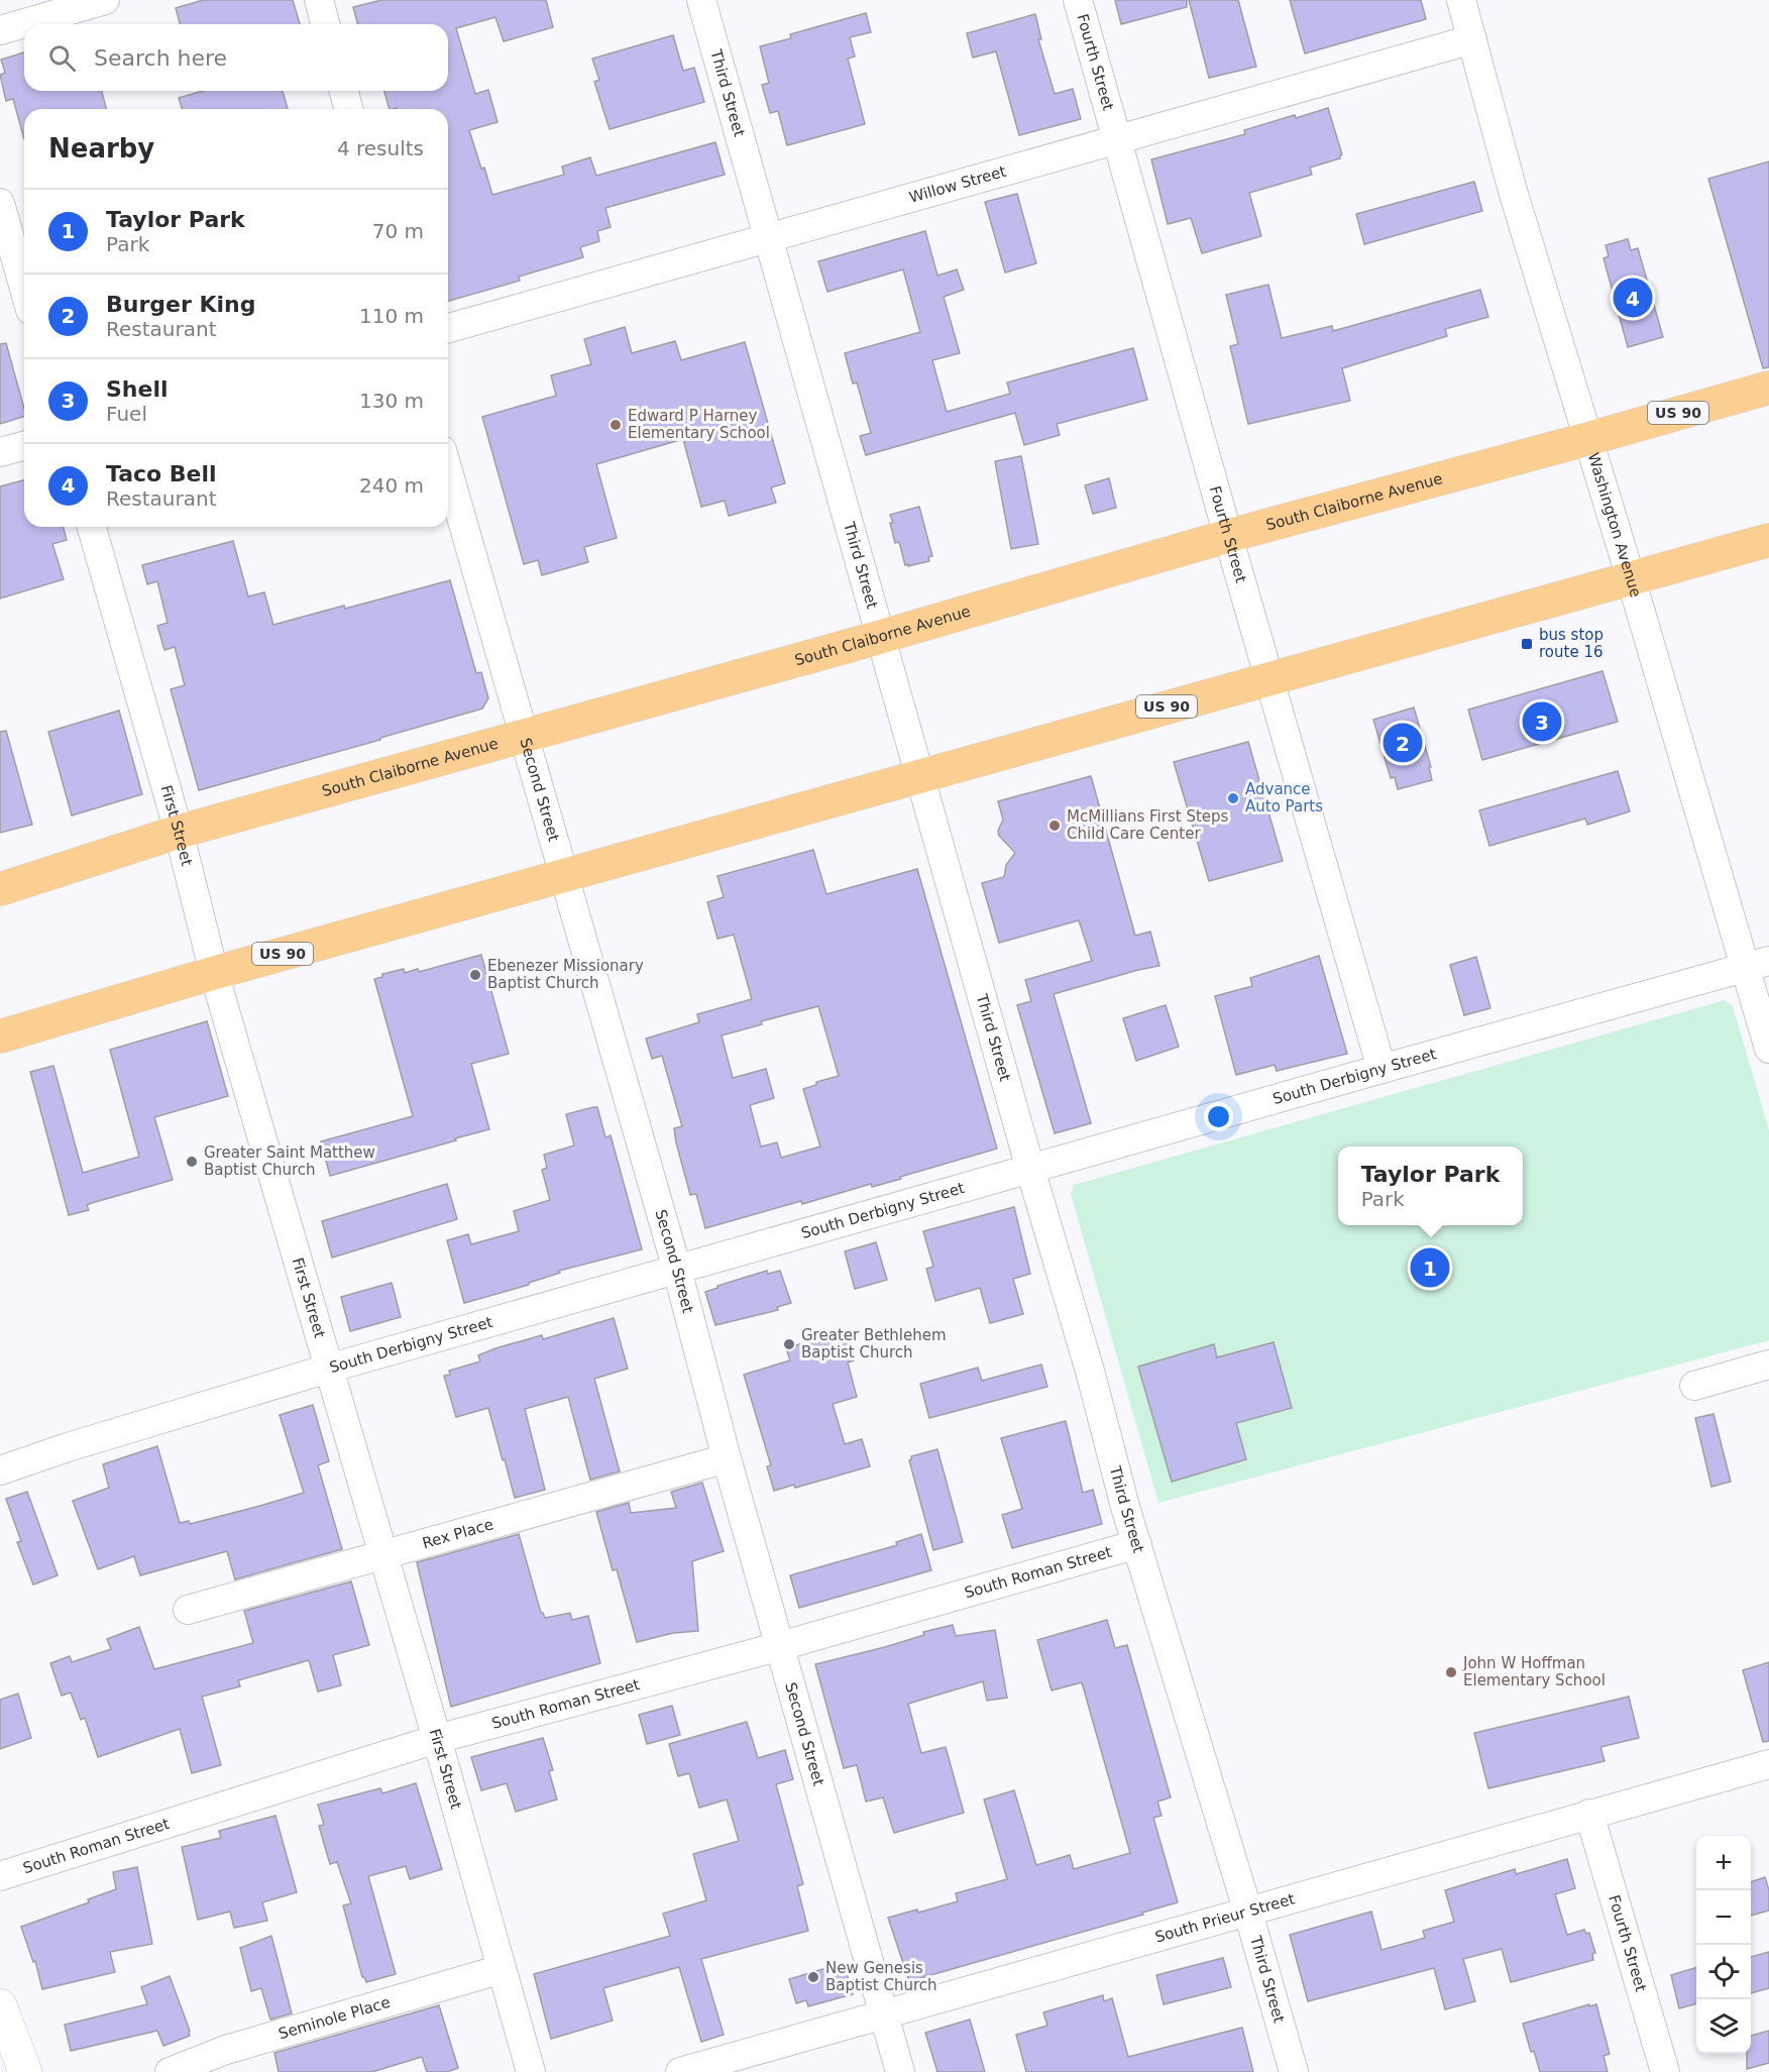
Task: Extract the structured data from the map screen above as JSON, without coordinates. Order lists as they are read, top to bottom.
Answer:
{
  "streets": {
    "main road": ["US 90", "South Claiborne Avenue"],
    "street": [
      "Fourth Street",
      "Third Street",
      "Willow Street",
      "Washington Avenue",
      "Second Street",
      "First Street",
      "South Derbigny Street",
      "Rex Place",
      "South Roman Street",
      "South Prieur Street",
      "Seminole Place"
    ]
  },
  "crossings": [
    ["Fourth Street", "Willow Street"],
    ["Fourth Street", "US 90"],
    ["Fourth Street", "South Claiborne Avenue"],
    ["Fourth Street", "South Derbigny Street"],
    ["Fourth Street", "South Prieur Street"],
    ["Third Street", "Willow Street"],
    ["Third Street", "US 90"],
    ["Third Street", "South Claiborne Avenue"],
    ["Third Street", "South Derbigny Street"],
    ["Third Street", "South Roman Street"],
    ["Third Street", "South Prieur Street"],
    ["Willow Street", "Washington Avenue"],
    ["US 90", "Washington Avenue"],
    ["US 90", "Second Street"],
    ["US 90", "First Street"],
    ["South Claiborne Avenue", "Washington Avenue"],
    ["South Claiborne Avenue", "Second Street"],
    ["South Claiborne Avenue", "First Street"],
    ["Washington Avenue", "South Derbigny Street"],
    ["Second Street", "South Derbigny Street"],
    ["Second Street", "Rex Place"],
    ["Second Street", "South Roman Street"],
    ["Second Street", "South Prieur Street"],
    ["First Street", "South Derbigny Street"],
    ["First Street", "Rex Place"],
    ["First Street", "South Roman Street"],
    ["First Street", "Seminole Place"]
  ],
  "places": {
    "other": [
      "Edward P Harney Elementary School",
      "Advance Auto Parts",
      "McMillians First Steps Child Care Center",
      "Ebenezer Missionary Baptist Church",
      "Greater Saint Matthew Baptist Church",
      "Greater Bethlehem Baptist Church",
      "John W Hoffman Elementary School",
      "New Genesis Baptist Church"
    ],
    "transit": ["bus stop route 16"]
  },
  "page": {
    "search": "Search here",
    "heading": ["Nearby", "4 results"],
    "list": [
      {
        "mark": "1",
        "name": "Taylor Park",
        "note": "Park",
        "value": "70 m"
      },
      {
        "mark": "2",
        "name": "Burger King",
        "note": "Restaurant",
        "value": "110 m"
      },
      {
        "mark": "3",
        "name": "Shell",
        "note": "Fuel",
        "value": "130 m"
      },
      {
        "mark": "4",
        "name": "Taco Bell",
        "note": "Restaurant",
        "value": "240 m"
      }
    ],
    "pins": [
      "4",
      "3",
      "2",
      "1"
    ],
    "popup": ["Taylor Park", "Park"],
    "map_buttons": ["+", "−"]
  }
}
